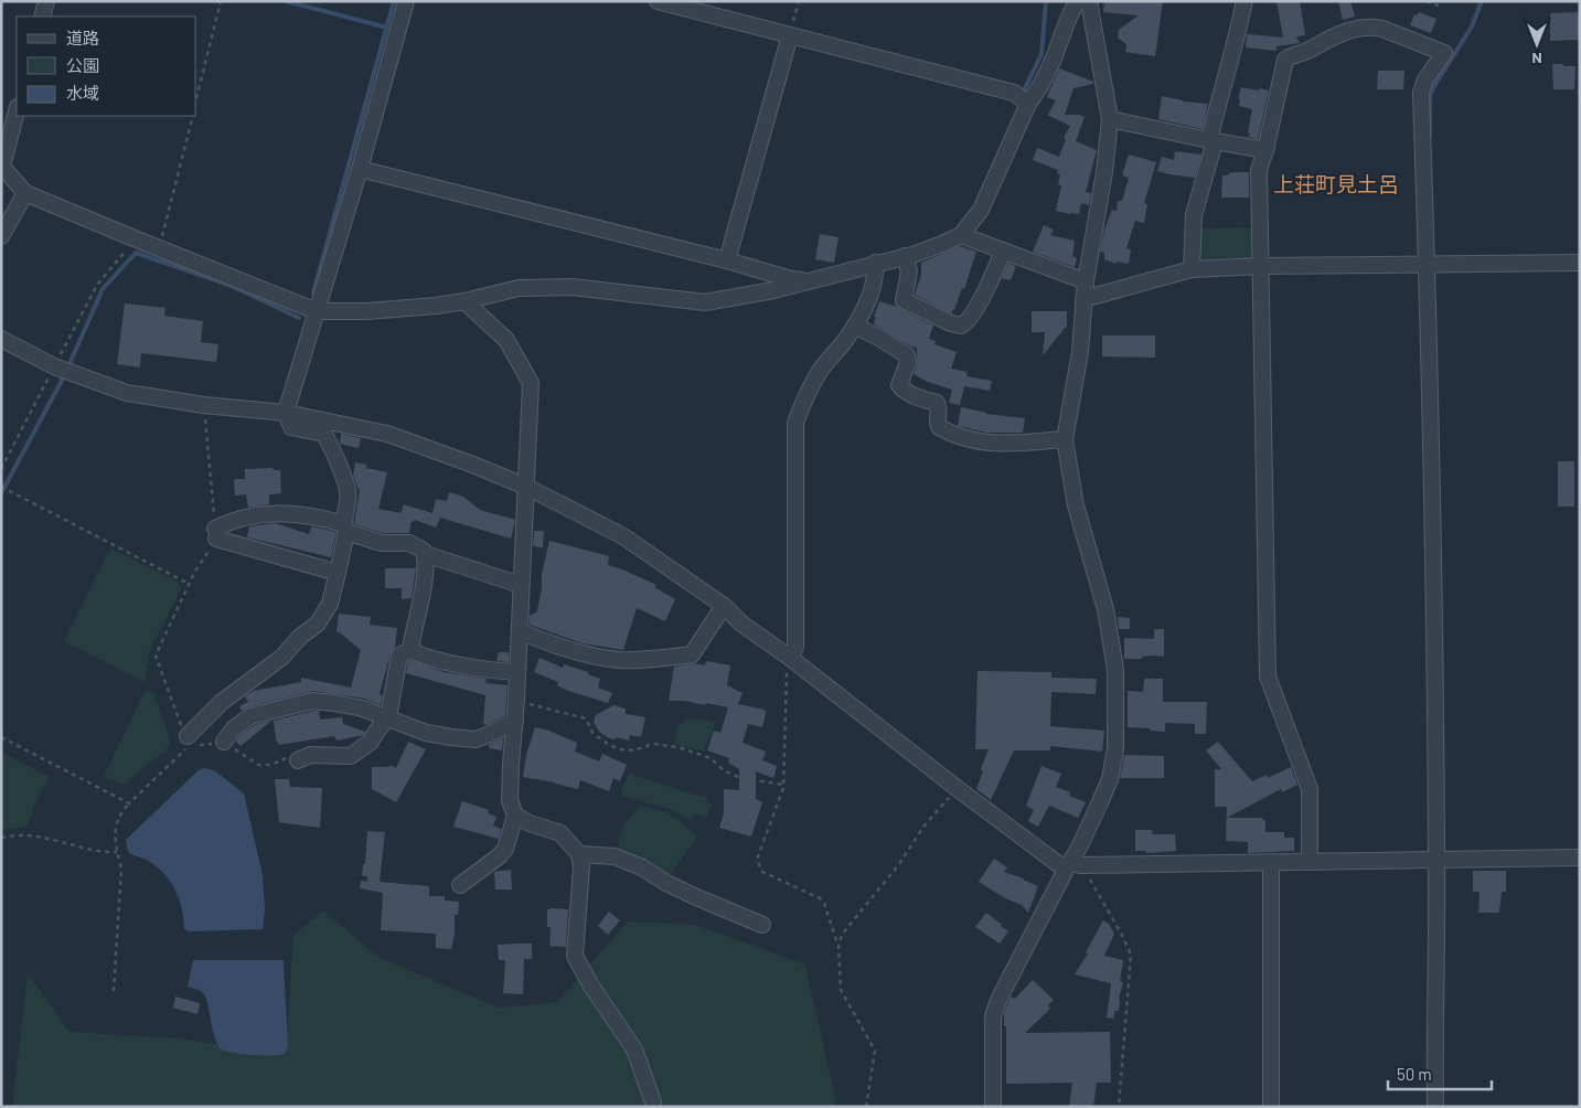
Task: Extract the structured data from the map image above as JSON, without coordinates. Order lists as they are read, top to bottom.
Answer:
{
  "districts": ["上荘町見土呂"],
  "legend": ["道路", "公園", "水域"],
  "scale_bar": "50 m",
  "north": "bottom"
}
